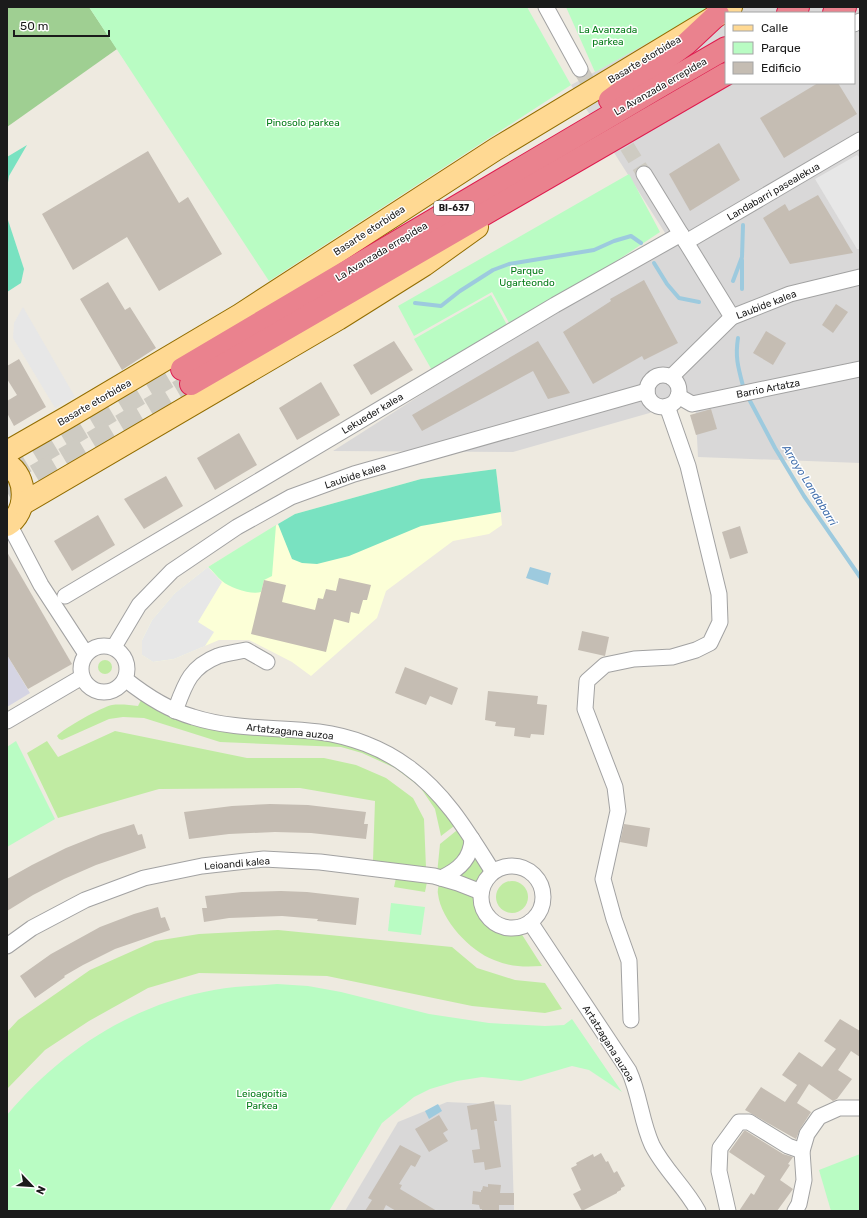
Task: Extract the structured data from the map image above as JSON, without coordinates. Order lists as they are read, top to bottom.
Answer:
{
  "streets": {
    "highway": ["La Avanzada errepidea", "BI-637"],
    "main road": ["Basarte etorbidea"],
    "street": [
      "Landabarri pasealekua",
      "Laubide kalea",
      "Barrio Artatza",
      "Lekueder kalea",
      "Artatzagana auzoa",
      "Leioandi kalea"
    ]
  },
  "crossings": [
    ["Landabarri pasealekua", "Lekueder kalea"],
    ["Laubide kalea", "Barrio Artatza"],
    ["Laubide kalea", "Artatzagana auzoa"],
    ["Artatzagana auzoa", "Leioandi kalea"]
  ],
  "water": ["Arroyo Landabarri"],
  "parks": [
    "La Avanzada parkea",
    "Pinosolo parkea",
    "Parque Ugarteondo",
    "Leioagoitia Parkea"
  ],
  "legend": ["Calle", "Parque", "Edificio"],
  "scale_bar": "50 m",
  "north": "bottom right"
}
